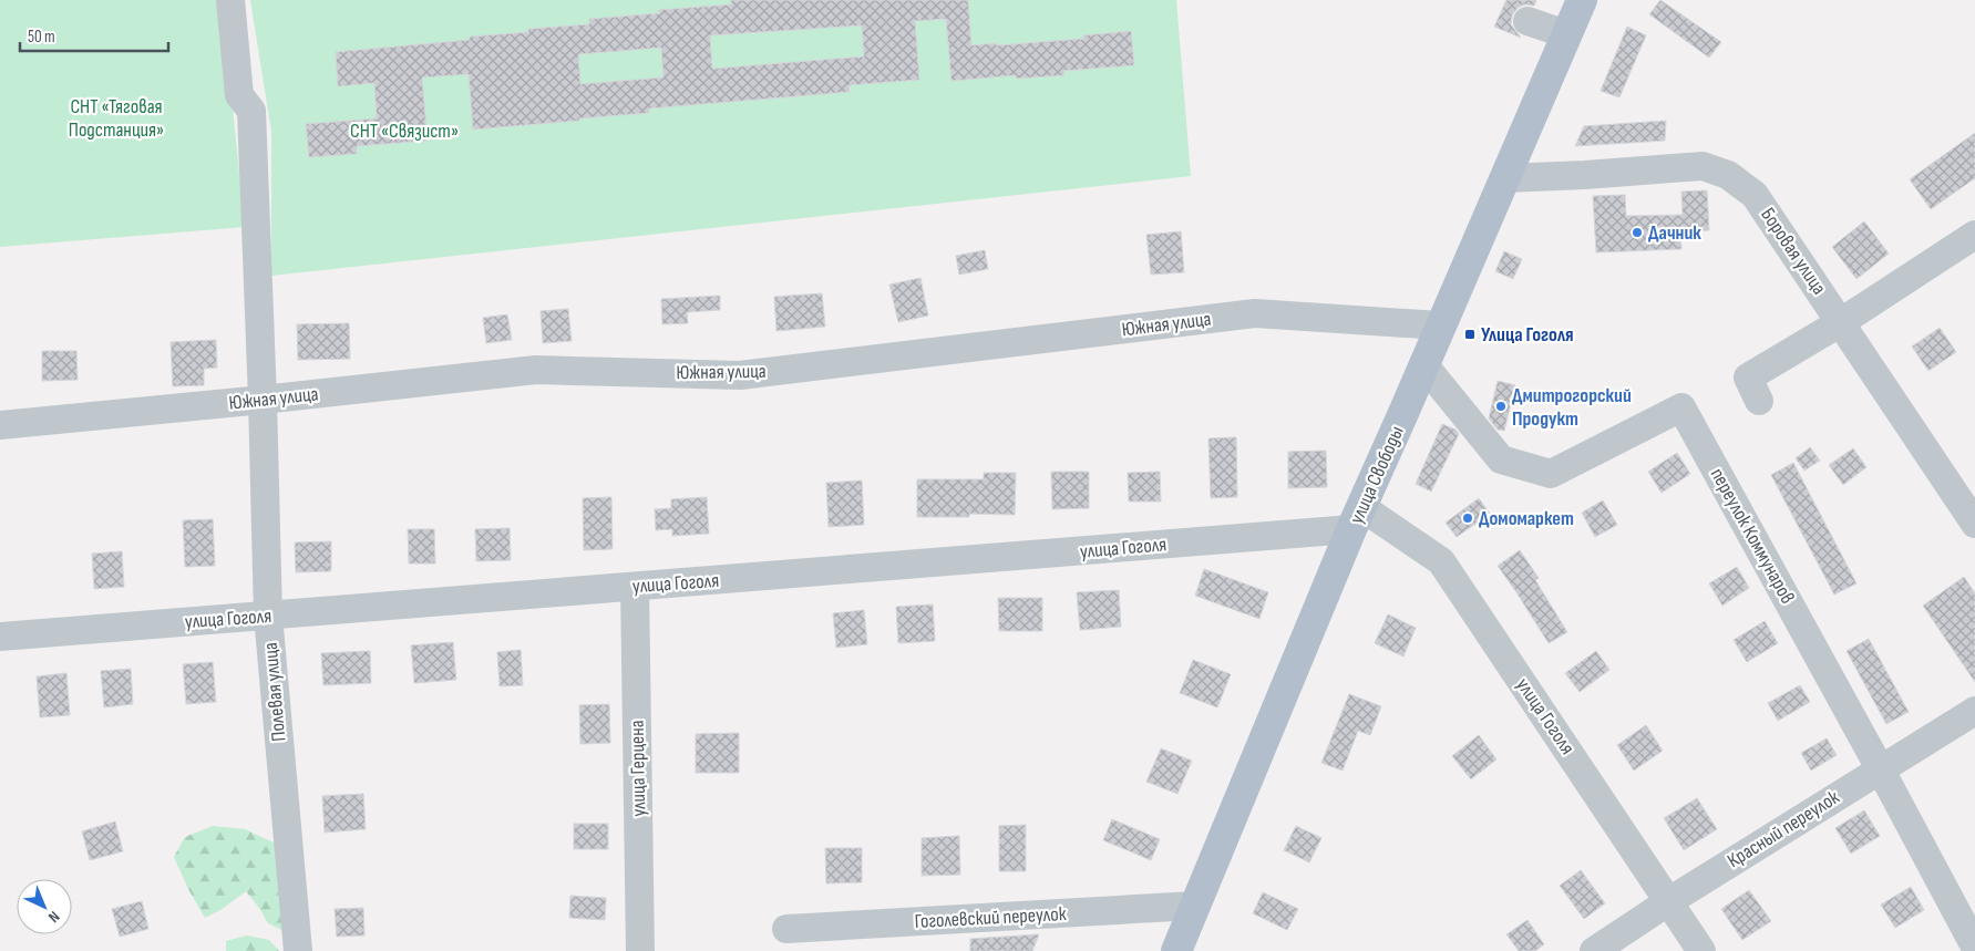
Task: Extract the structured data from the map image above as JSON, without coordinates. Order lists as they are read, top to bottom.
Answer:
{
  "streets": {
    "main road": ["улица Свободы"],
    "street": [
      "Боровая улица",
      "Южная улица",
      "переулок Коммунаров",
      "улица Гоголя",
      "Полевая улица",
      "улица Герцена",
      "Красный переулок",
      "Гоголевский переулок"
    ]
  },
  "crossings": [
    ["Боровая улица", "улица Свободы"],
    ["Южная улица", "улица Свободы"],
    ["Южная улица", "Полевая улица"],
    ["улица Свободы", "переулок Коммунаров"],
    ["улица Свободы", "улица Гоголя"],
    ["улица Свободы", "Гоголевский переулок"],
    ["переулок Коммунаров", "Красный переулок"],
    ["улица Гоголя", "Полевая улица"],
    ["улица Гоголя", "улица Герцена"],
    ["улица Гоголя", "Красный переулок"]
  ],
  "parks": ["СНТ «Тяговая Подстанция»", "СНТ «Связист»"],
  "places": {
    "other": ["Дачник", "Дмитрогорский Продукт", "Домомаркет"],
    "transit": ["Улица Гоголя"]
  },
  "scale_bar": "50 m",
  "north": "bottom right"
}
